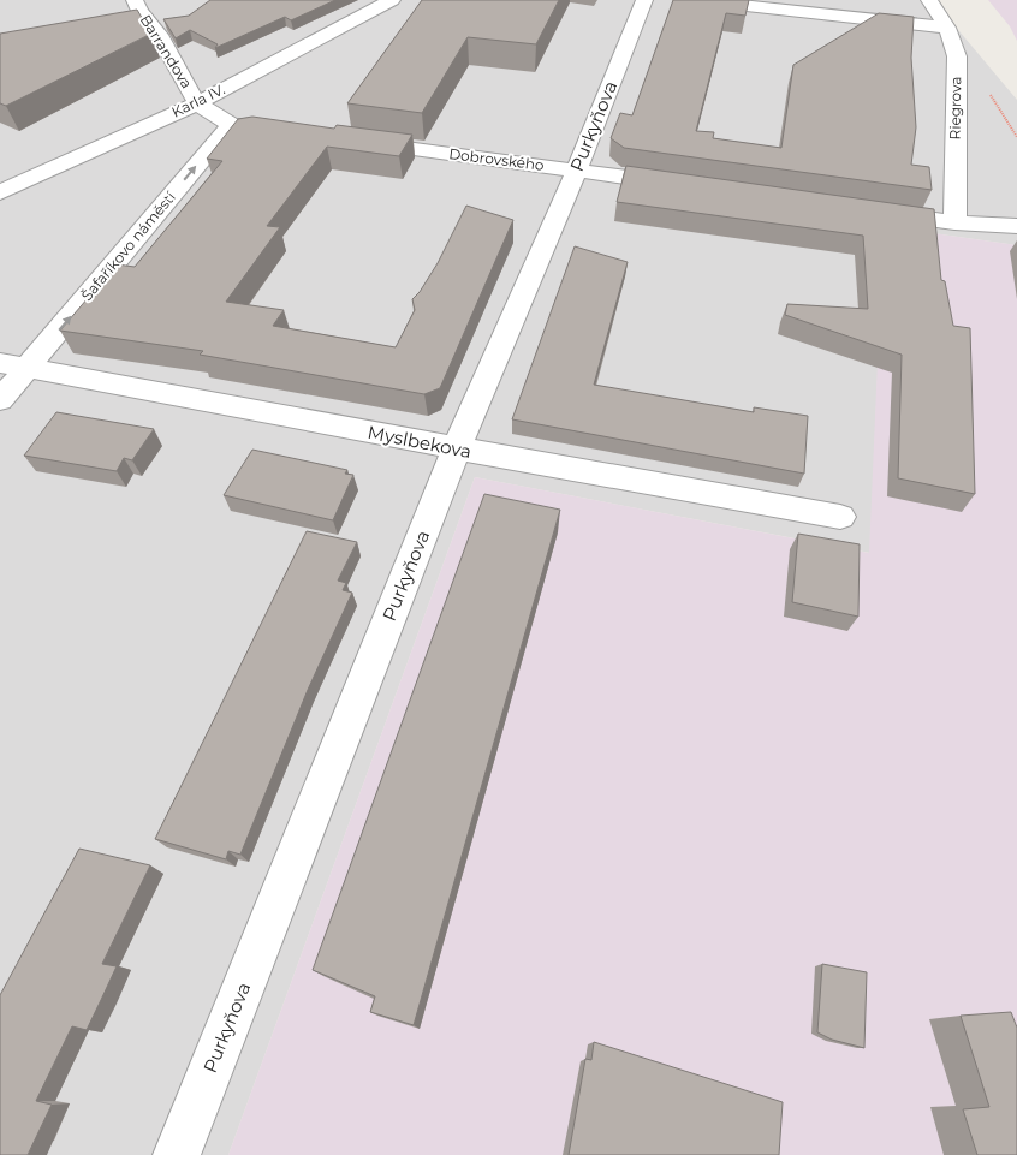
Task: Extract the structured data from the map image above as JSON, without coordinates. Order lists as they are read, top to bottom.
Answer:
{
  "streets": {
    "street": [
      "Barrandova",
      "Karla IV.",
      "Riegrova",
      "Purkyňova",
      "Dobrovského",
      "Šafaříkovo náměstí",
      "Myslbekova"
    ]
  },
  "crossings": [
    ["Barrandova", "Karla IV."],
    ["Purkyňova", "Dobrovského"],
    ["Purkyňova", "Myslbekova"],
    ["Šafaříkovo náměstí", "Myslbekova"]
  ],
  "one_way": ["Šafaříkovo náměstí"]
}
